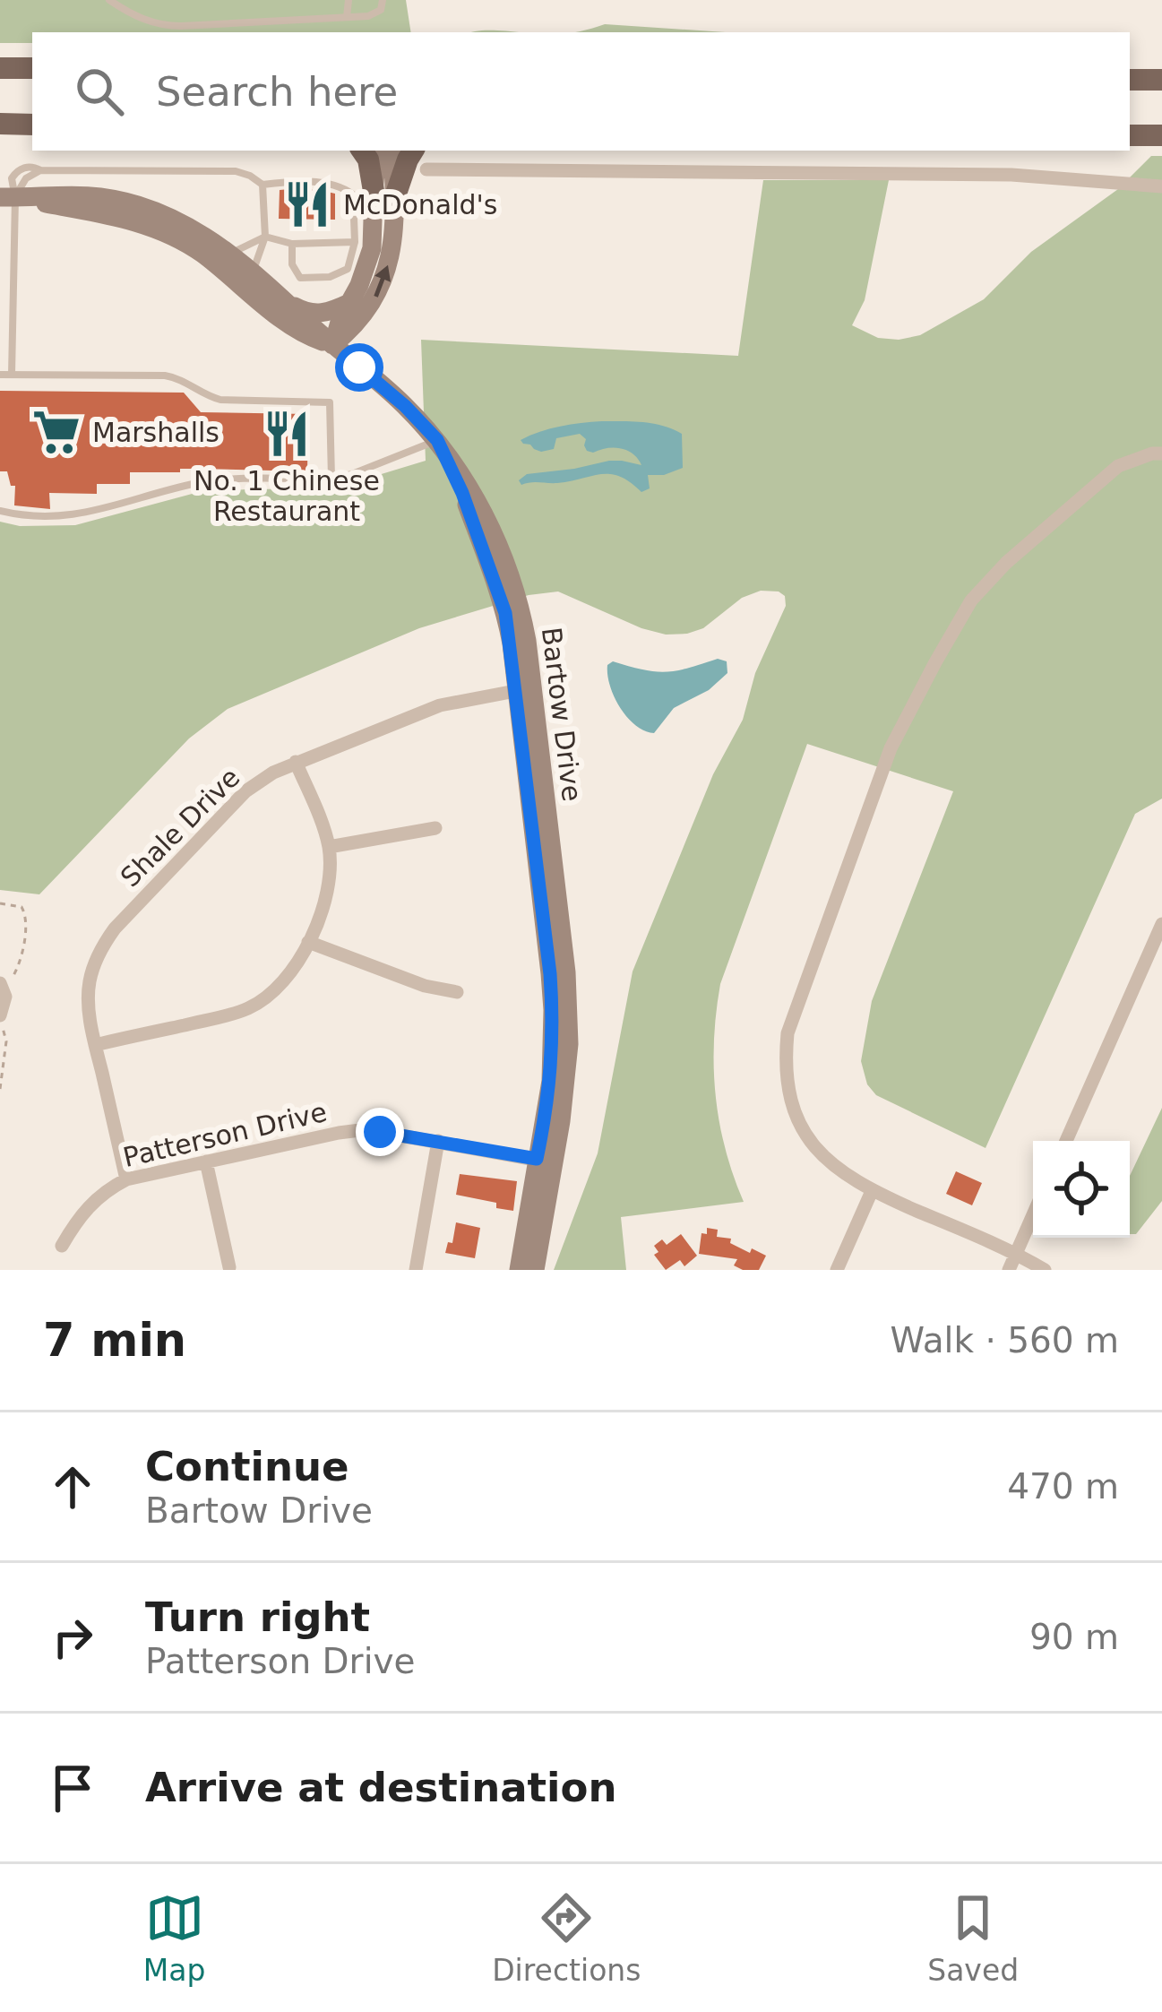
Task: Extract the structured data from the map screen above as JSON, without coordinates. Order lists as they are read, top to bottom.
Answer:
{
  "streets": {
    "street": ["Bartow Drive", "Shale Drive", "Patterson Drive"]
  },
  "crossings": [
    ["Bartow Drive", "Shale Drive"],
    ["Bartow Drive", "Patterson Drive"],
    ["Shale Drive", "Patterson Drive"]
  ],
  "places": {
    "restaurant": ["McDonald's", "No. 1 Chinese Restaurant"],
    "supermarket": ["Marshalls"]
  },
  "page": {
    "search": "Search here",
    "heading": ["7 min", "Walk · 560 m"],
    "list": [
      ["Continue", "Bartow Drive", "470 m"],
      ["Turn right", "Patterson Drive", "90 m"],
      "Arrive at destination"
    ],
    "nav": ["Map", "Directions", "Saved"]
  }
}
